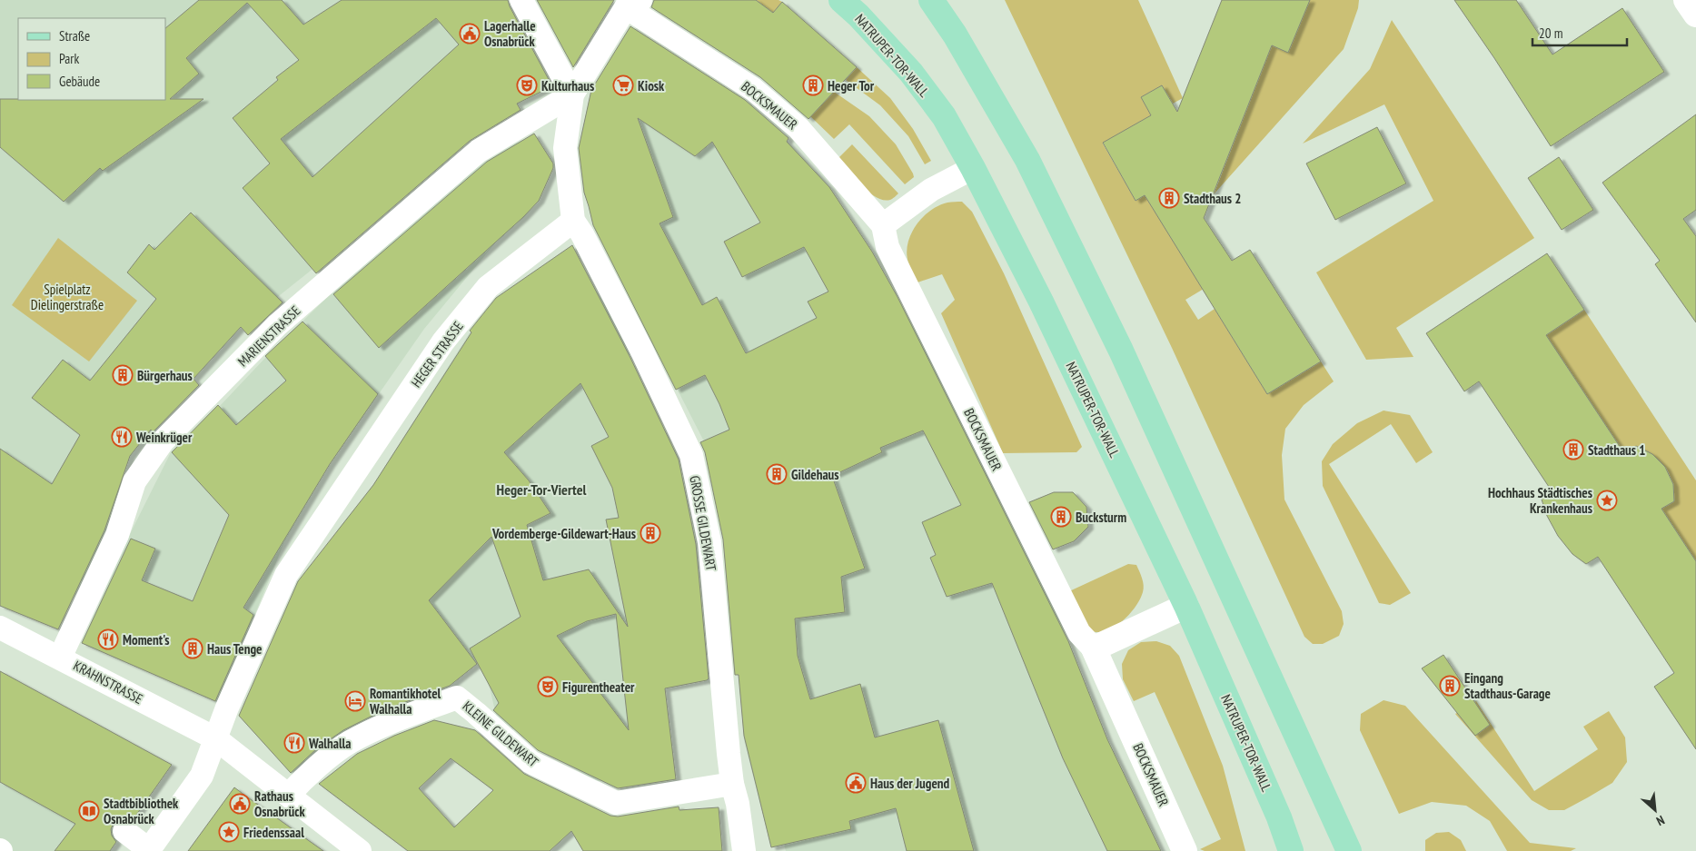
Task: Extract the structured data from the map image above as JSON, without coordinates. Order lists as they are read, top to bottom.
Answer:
{
  "streets": {
    "main road": ["NATRUPER-TOR-WALL"],
    "street": [
      "BOCKSMAUER",
      "MARIENSTRASSE",
      "HEGER STRASSE",
      "GROSSE GILDEWART",
      "KRAHNSTRASSE",
      "KLEINE GILDEWART"
    ]
  },
  "crossings": [
    ["MARIENSTRASSE", "KRAHNSTRASSE"],
    ["HEGER STRASSE", "GROSSE GILDEWART"],
    ["HEGER STRASSE", "KRAHNSTRASSE"],
    ["GROSSE GILDEWART", "KLEINE GILDEWART"],
    ["KRAHNSTRASSE", "KLEINE GILDEWART"]
  ],
  "districts": ["Heger-Tor-Viertel"],
  "parks": ["Spielplatz Dielingerstraße"],
  "places": {
    "public building": ["Lagerhalle Osnabrück", "Haus der Jugend", "Rathaus Osnabrück"],
    "theatre": ["Kulturhaus", "Figurentheater"],
    "supermarket": ["Kiosk"],
    "building": [
      "Heger Tor",
      "Stadthaus 2",
      "Bürgerhaus",
      "Stadthaus 1",
      "Gildehaus",
      "Bucksturm",
      "Vordemberge-Gildewart-Haus",
      "Haus Tenge",
      "Eingang Stadthaus-Garage"
    ],
    "restaurant": ["Weinkrüger", "Moment's", "Walhalla"],
    "place": ["Hochhaus Städtisches Krankenhaus", "Friedenssaal"],
    "hotel": ["Romantikhotel Walhalla"],
    "library": ["Stadtbibliothek Osnabrück"]
  },
  "legend": ["Straße", "Park", "Gebäude"],
  "scale_bar": "20 m",
  "north": "bottom right"
}
